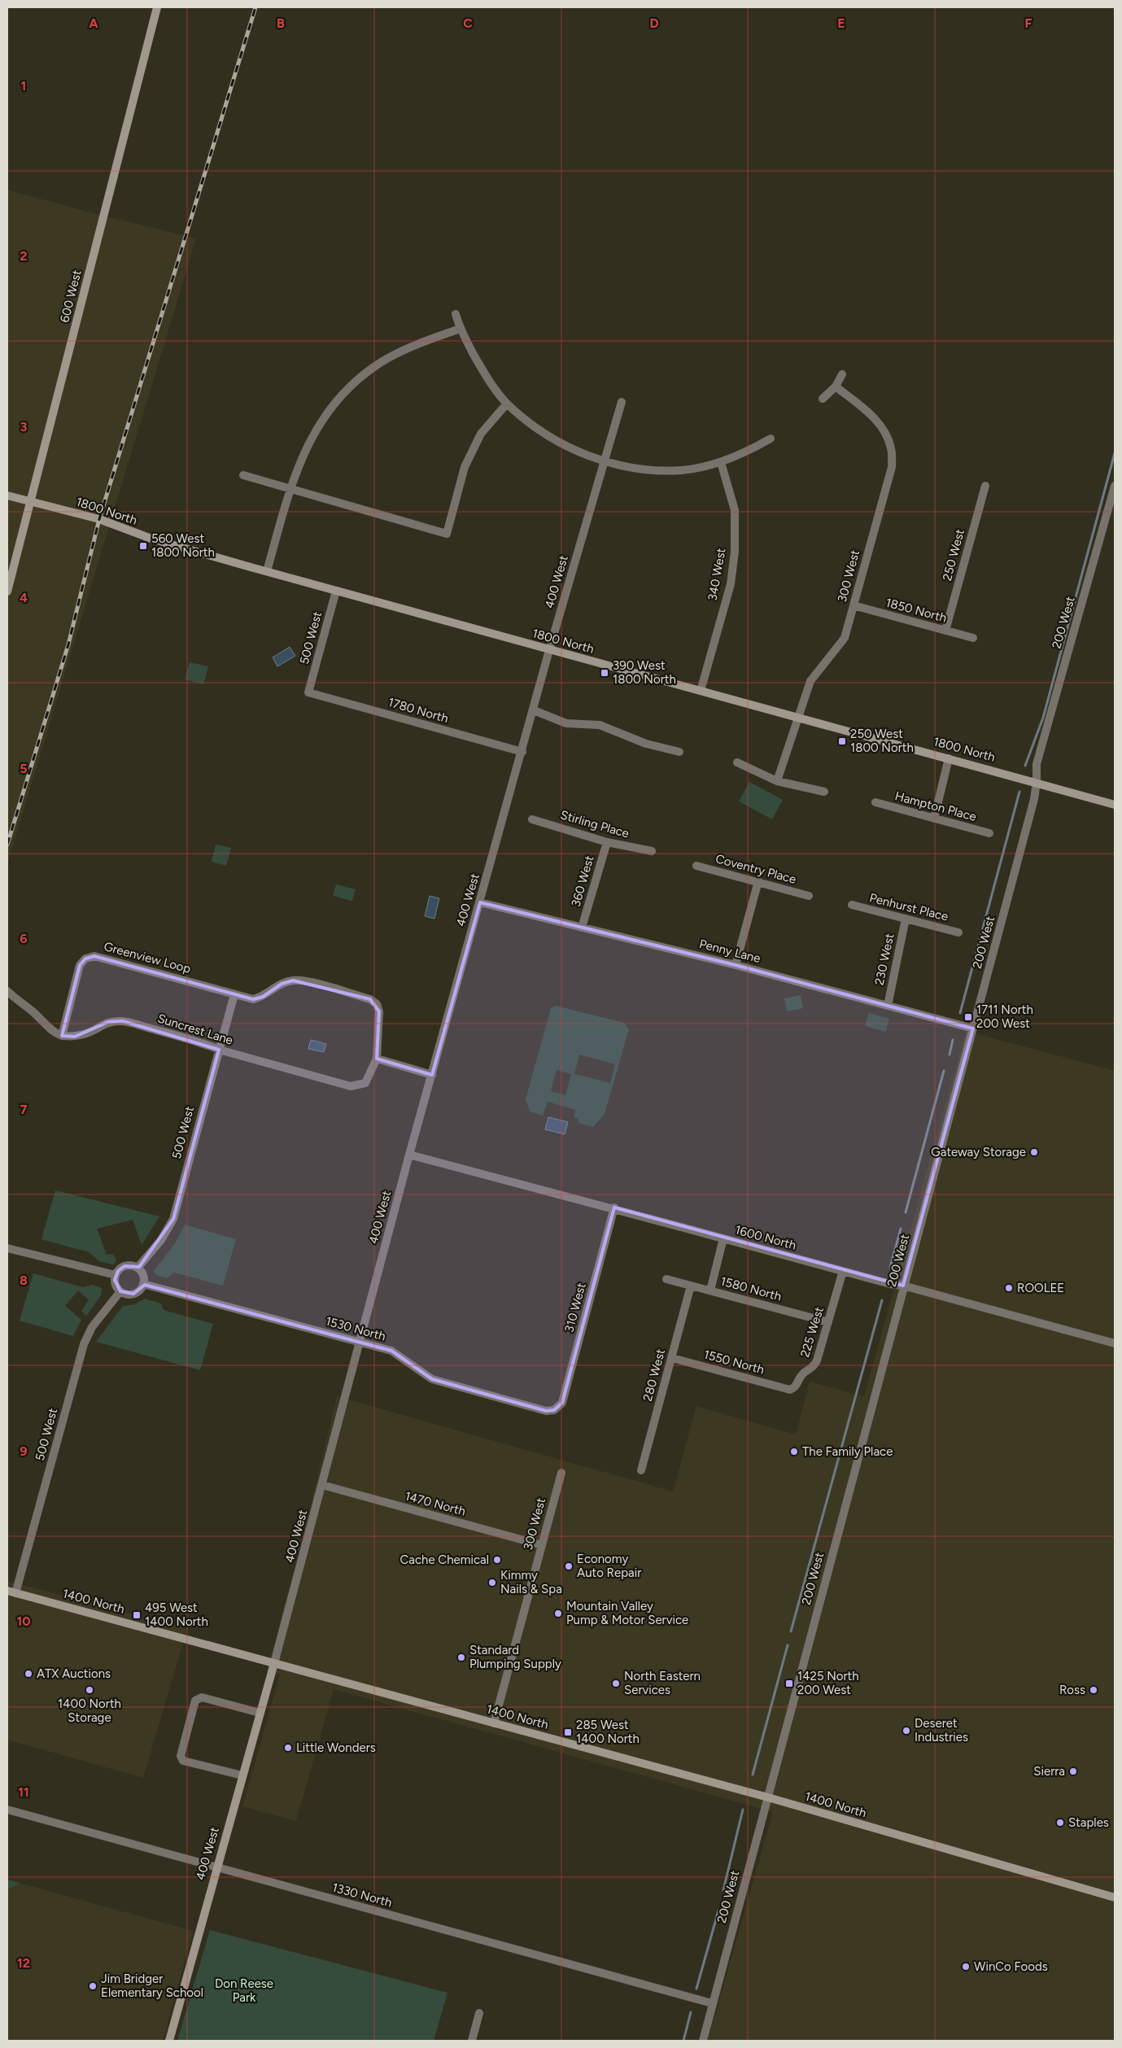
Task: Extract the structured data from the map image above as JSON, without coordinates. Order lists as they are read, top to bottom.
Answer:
{
  "streets": {
    "street": [
      "600 West",
      "1800 North",
      "250 West",
      "340 West",
      "300 West",
      "400 West",
      "1850 North",
      "200 West",
      "500 West",
      "1780 North",
      "Hampton Place",
      "Stirling Place",
      "Coventry Place",
      "360 West",
      "Penhurst Place",
      "Penny Lane",
      "Greenview Loop",
      "230 West",
      "Suncrest Lane",
      "1600 North",
      "1580 North",
      "310 West",
      "1530 North",
      "225 West",
      "1550 North",
      "280 West",
      "1470 North",
      "1400 North",
      "1330 North"
    ]
  },
  "crossings": [
    ["600 West", "1800 North"],
    ["1800 North", "340 West"],
    ["1800 North", "300 West"],
    ["1800 North", "400 West"],
    ["1800 North", "200 West"],
    ["1800 North", "500 West"],
    ["250 West", "1850 North"],
    ["300 West", "1850 North"],
    ["300 West", "1470 North"],
    ["300 West", "1400 North"],
    ["400 West", "1780 North"],
    ["400 West", "Penny Lane"],
    ["400 West", "1600 North"],
    ["400 West", "1530 North"],
    ["400 West", "1470 North"],
    ["400 West", "1400 North"],
    ["400 West", "1330 North"],
    ["200 West", "Penny Lane"],
    ["200 West", "1600 North"],
    ["200 West", "1400 North"],
    ["200 West", "1330 North"],
    ["500 West", "1780 North"],
    ["500 West", "Greenview Loop"],
    ["500 West", "Suncrest Lane"],
    ["500 West", "1530 North"],
    ["500 West", "1400 North"],
    ["Stirling Place", "360 West"],
    ["360 West", "Penny Lane"],
    ["Penhurst Place", "230 West"],
    ["Penny Lane", "230 West"],
    ["Greenview Loop", "Suncrest Lane"],
    ["1600 North", "310 West"],
    ["1600 North", "225 West"],
    ["1580 North", "225 West"],
    ["1580 North", "280 West"],
    ["310 West", "1530 North"],
    ["225 West", "1550 North"],
    ["1550 North", "280 West"]
  ],
  "parks": ["Don Reese Park"],
  "places": {
    "transit": [
      "560 West 1800 North",
      "390 West 1800 North",
      "250 West 1800 North",
      "1711 North 200 West",
      "495 West 1400 North",
      "1425 North 200 West",
      "285 West 1400 North"
    ],
    "other": [
      "Gateway Storage",
      "ROOLEE",
      "The Family Place",
      "Cache Chemical",
      "Economy Auto Repair",
      "Kimmy Nails & Spa",
      "Mountain Valley Pump & Motor Service",
      "Standard Plumping Supply",
      "ATX Auctions",
      "North Eastern Services",
      "1400 North Storage",
      "Ross",
      "Deseret Industries",
      "Little Wonders",
      "Sierra",
      "Staples",
      "WinCo Foods",
      "Jim Bridger Elementary School"
    ]
  },
  "grid": {
    "columns": [
      "A",
      "B",
      "C",
      "D",
      "E",
      "F"
    ],
    "rows": [
      "1",
      "2",
      "3",
      "4",
      "5",
      "6",
      "7",
      "8",
      "9",
      "10",
      "11",
      "12"
    ]
  }
}
